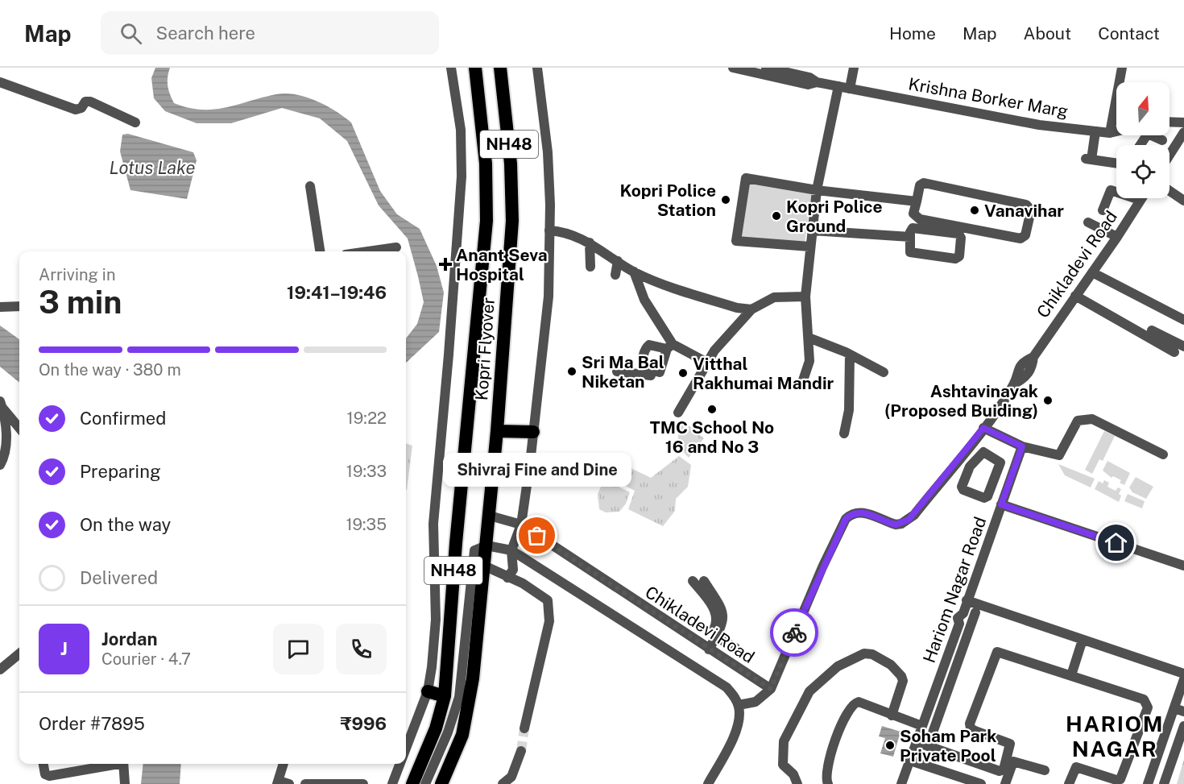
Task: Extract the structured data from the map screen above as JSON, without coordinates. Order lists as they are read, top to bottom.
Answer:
{
  "streets": {
    "highway": ["NH48", "Kopri Flyover"],
    "street": ["Krishna Borker Marg", "Chikladevi Road", "Hariom Nagar Road"]
  },
  "crossings": [
    ["NH48", "Chikladevi Road"],
    ["NH48", "Kopri Flyover"]
  ],
  "districts": ["HARIOM NAGAR"],
  "water": ["Lotus Lake"],
  "places": {
    "other": [
      "Kopri Police Station",
      "Vanavihar",
      "Kopri Police Ground",
      "Sri Ma Bal Niketan",
      "Vitthal Rakhumai Mandir",
      "Ashtavinayak (Proposed Buiding)",
      "TMC School No 16 and No 3",
      "Shivraj Fine and Dine",
      "Soham Park Private Pool"
    ],
    "health": ["Anant Seva Hospital"]
  },
  "north": "top",
  "page": {
    "header": "Map",
    "search": "Search here",
    "nav": [
      "Home",
      "Map",
      "About",
      "Contact"
    ],
    "heading": ["3 min", "Arriving in", "19:41–19:46"],
    "panel": [
      "Jordan",
      "Courier · 4.7",
      "Order #7895",
      "₹996"
    ],
    "bar": "On the way · 380 m",
    "list": [
      ["Confirmed", "19:22"],
      ["Preparing", "19:33"],
      ["On the way", "19:35"],
      "Delivered"
    ],
    "bubble": "Shivraj Fine and Dine",
    "round": "J"
  }
}
